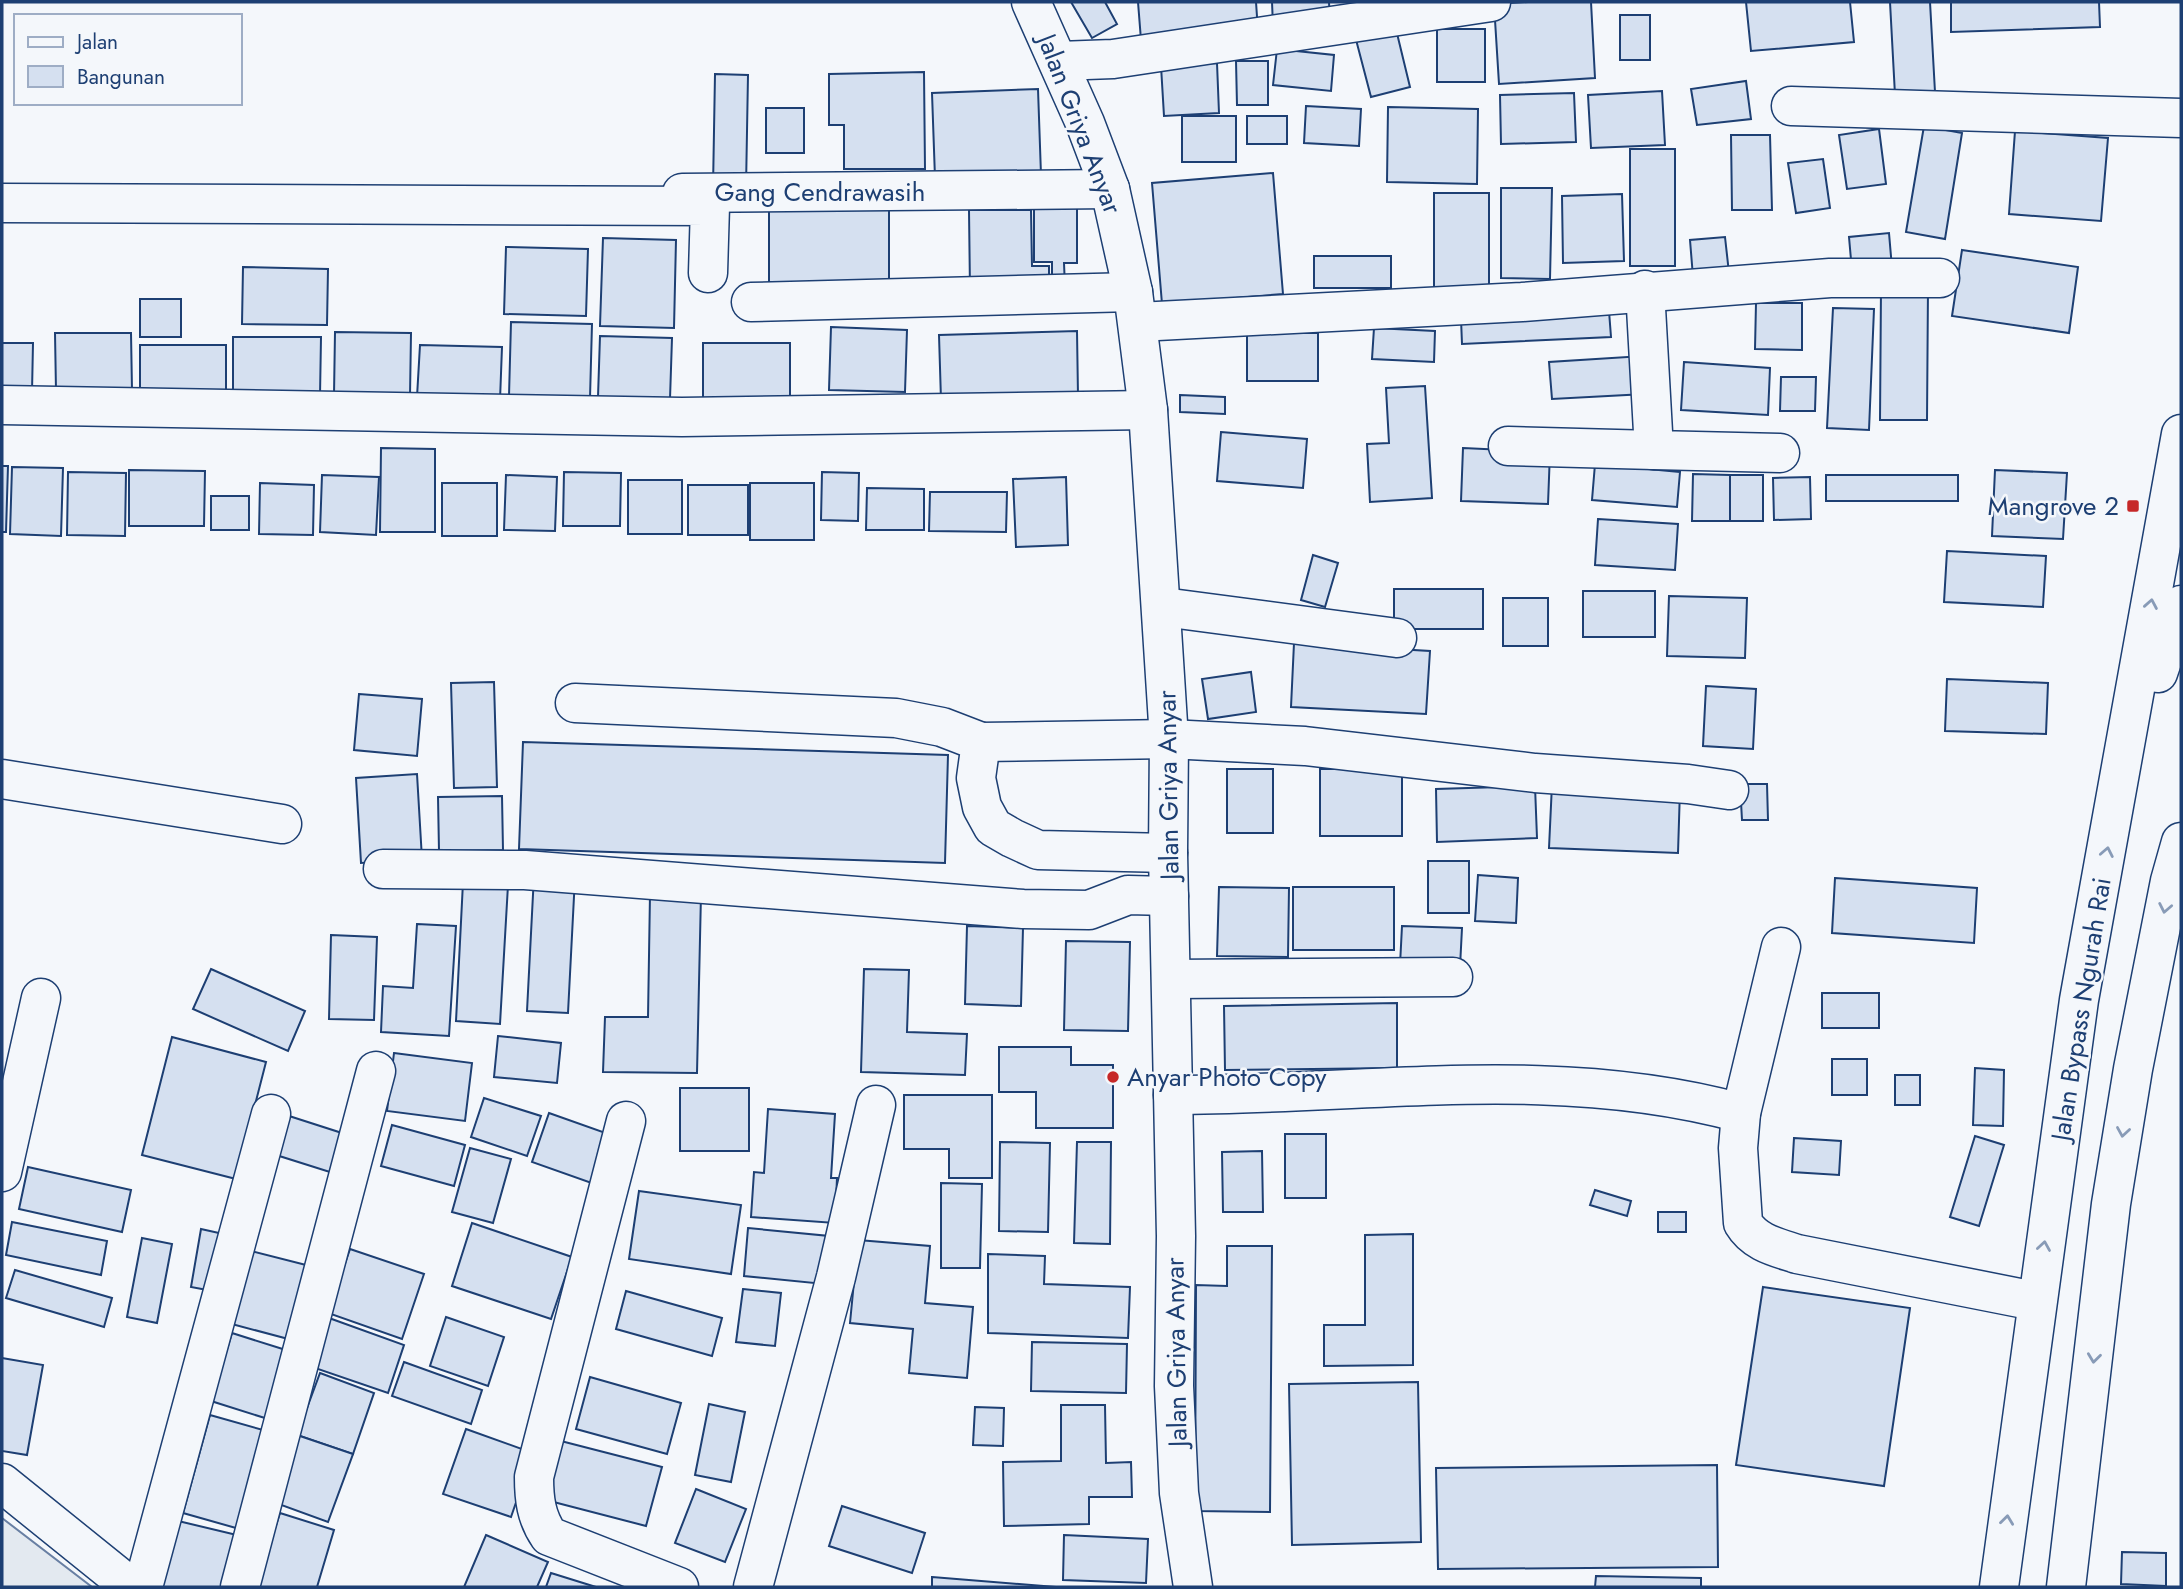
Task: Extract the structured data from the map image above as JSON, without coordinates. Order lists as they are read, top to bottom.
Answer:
{
  "streets": {
    "main road": ["Jalan Griya Anyar", "Gang Cendrawasih", "Jalan Bypass Ngurah Rai"]
  },
  "crossings": [
    ["Jalan Griya Anyar", "Gang Cendrawasih"]
  ],
  "places": {
    "transit": ["Mangrove 2"],
    "other": ["Anyar Photo Copy"]
  },
  "legend": ["Jalan", "Bangunan"]
}
